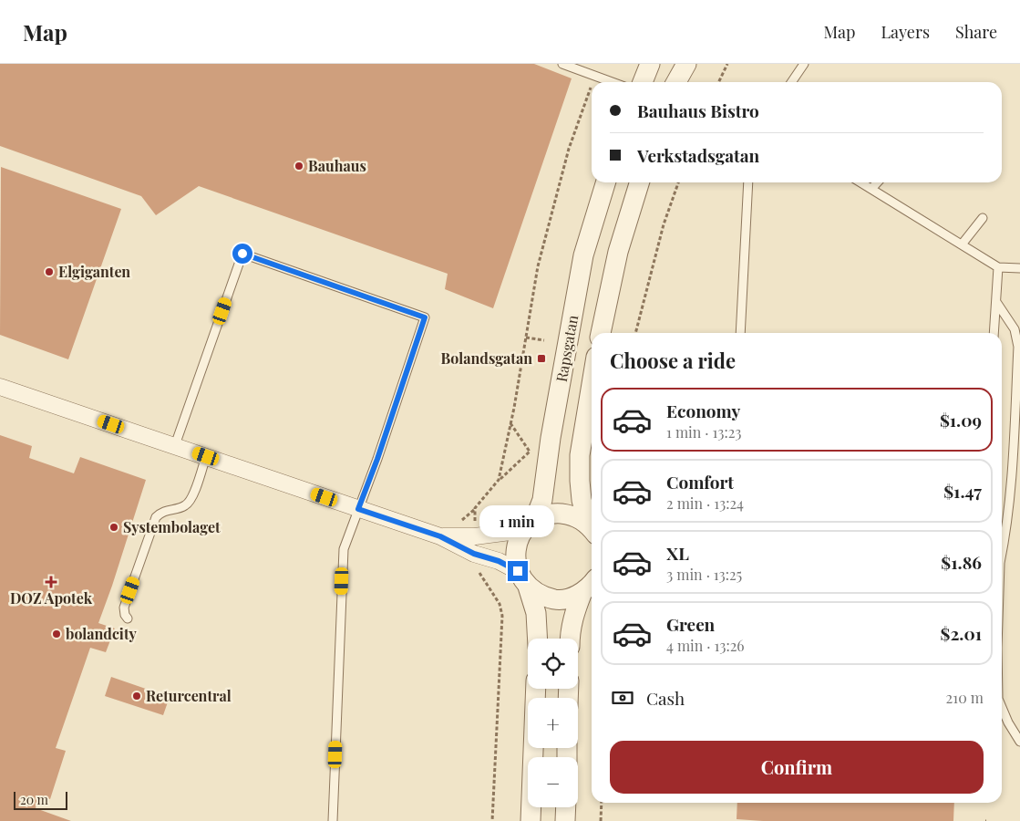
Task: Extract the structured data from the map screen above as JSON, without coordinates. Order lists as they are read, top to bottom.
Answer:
{
  "streets": {
    "street": ["Rapsgatan"]
  },
  "places": {
    "other": [
      "Bauhaus",
      "Elgiganten",
      "Systembolaget",
      "bolandcity",
      "Returcentral"
    ],
    "transit": ["Bolandsgatan"],
    "health": ["DOZ Apotek"]
  },
  "scale_bar": "20 m",
  "page": {
    "header": "Map",
    "nav": ["Map", "Layers", "Share"],
    "banner": ["Bauhaus Bistro", "Verkstadsgatan"],
    "heading": "Choose a ride",
    "list": [
      {
        "name": "Economy",
        "note": "1 min · 13:23",
        "value": "$1.09"
      },
      {
        "name": "Comfort",
        "note": "2 min · 13:24",
        "value": "$1.47"
      },
      {
        "name": "XL",
        "note": "3 min · 13:25",
        "value": "$1.86"
      },
      {
        "name": "Green",
        "note": "4 min · 13:26",
        "value": "$2.01"
      }
    ],
    "bubble": "1 min",
    "map_buttons": ["+", "−"],
    "pay": ["Cash", "210 m"],
    "buttons": "Confirm",
    "scale": "20 m"
  }
}
